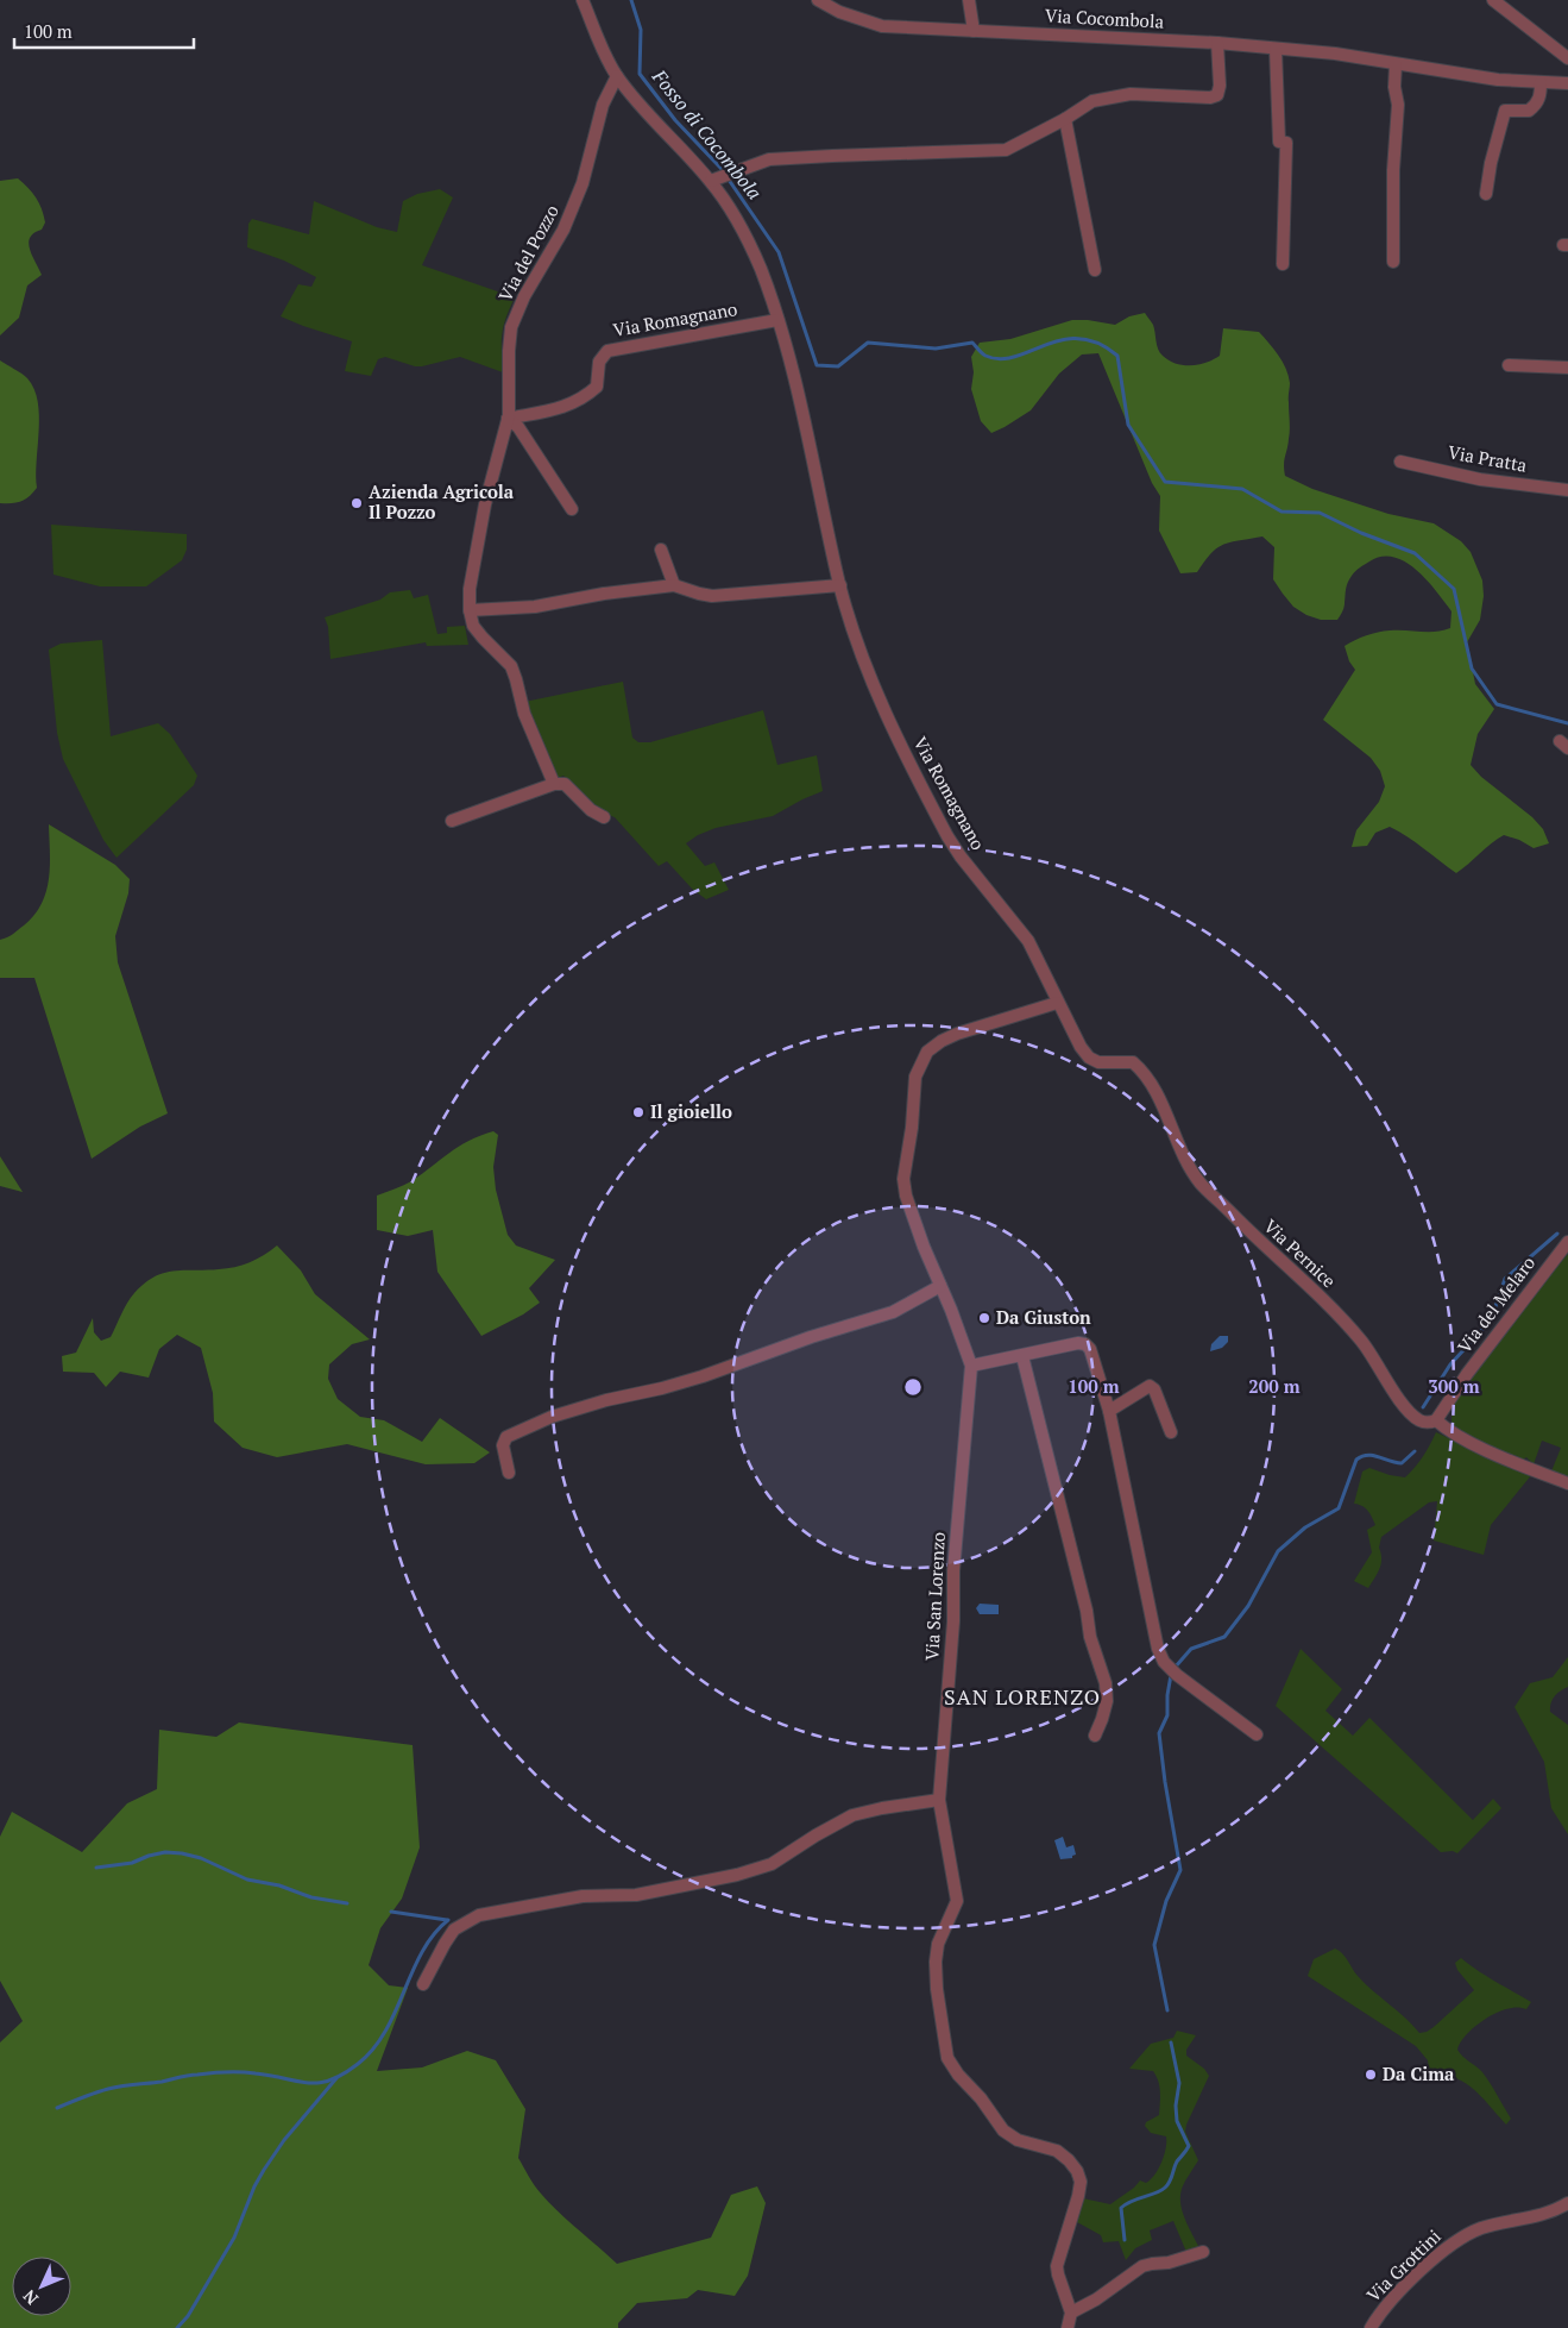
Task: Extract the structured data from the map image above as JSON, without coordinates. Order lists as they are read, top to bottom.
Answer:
{
  "streets": {
    "street": [
      "Via Cocombola",
      "Via del Pozzo",
      "Via Romagnano",
      "Via Pratta",
      "Via Pernice",
      "Via del Melaro",
      "Via San Lorenzo",
      "Via Grottini"
    ]
  },
  "crossings": [
    ["Via del Pozzo", "Via Romagnano"],
    ["Via Romagnano", "Via Pernice"],
    ["Via Romagnano", "Via San Lorenzo"],
    ["Via Pernice", "Via del Melaro"],
    ["Via Pernice", "Via San Lorenzo"]
  ],
  "districts": ["SAN LORENZO"],
  "water": ["Fosso di Cocombola"],
  "places": [
    "Azienda Agricola Il Pozzo",
    "Il gioiello",
    "Da Giuston",
    "Da Cima"
  ],
  "scale_bar": "100 m",
  "north": "bottom left",
  "rings": ["100 m", "200 m", "300 m"]
}
